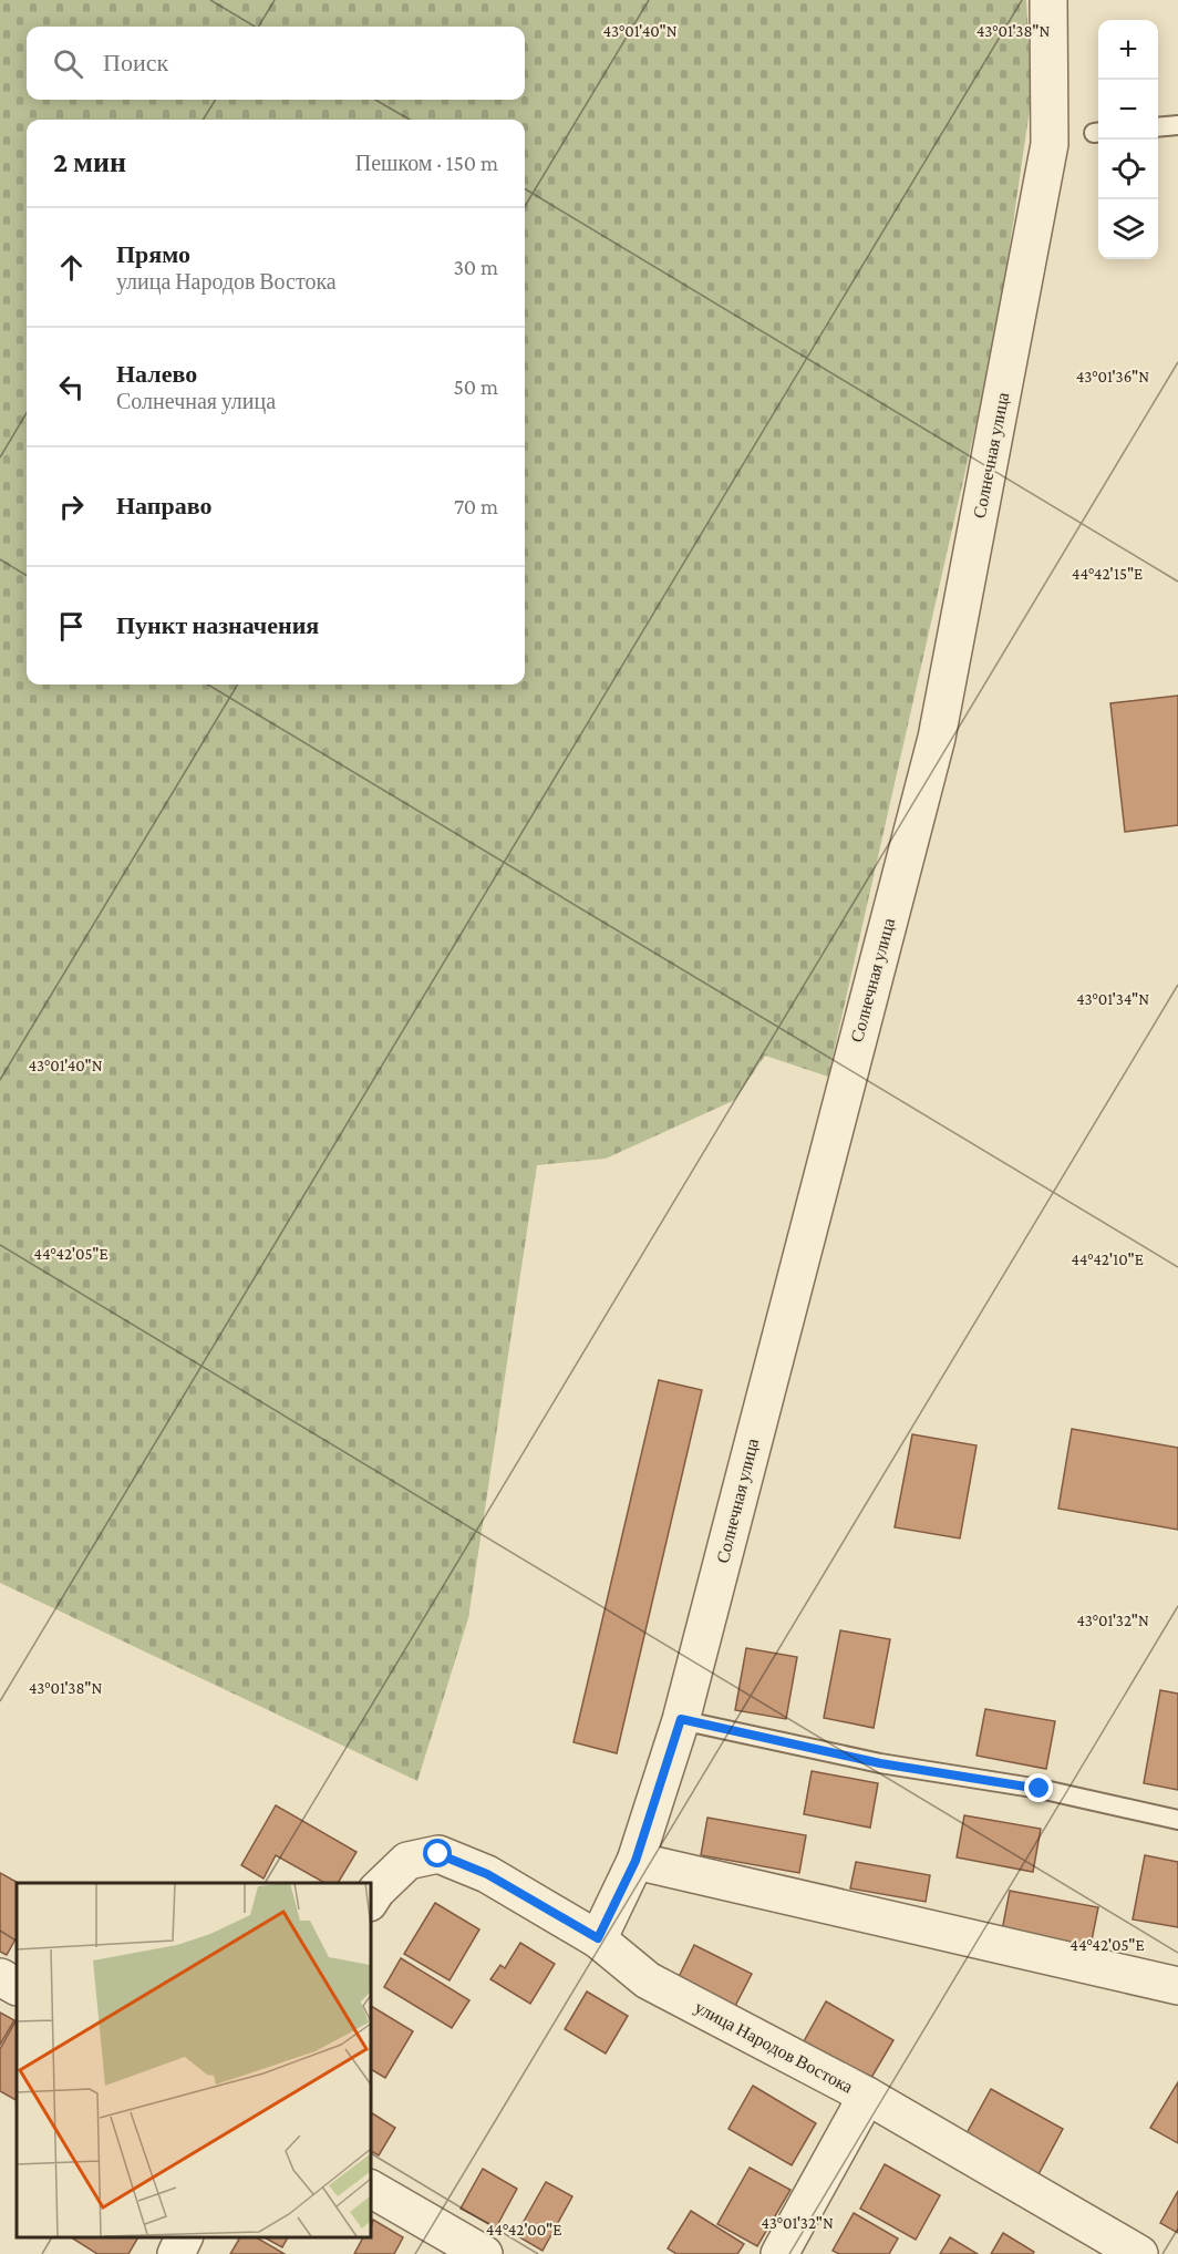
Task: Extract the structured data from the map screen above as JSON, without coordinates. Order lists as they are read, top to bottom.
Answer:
{
  "streets": {
    "street": ["Солнечная улица", "улица Народов Востока"]
  },
  "crossings": [
    ["Солнечная улица", "улица Народов Востока"]
  ],
  "page": {
    "map_buttons": ["+", "−"],
    "search": "Поиск",
    "heading": ["2 мин", "Пешком · 150 m"],
    "list": [
      ["Прямо", "улица Народов Востока", "30 m"],
      ["Налево", "Солнечная улица", "50 m"],
      ["Направо", "70 m"],
      "Пункт назначения"
    ]
  },
  "coordinates": [
    "43°01'40\"N",
    "43°01'38\"N",
    "43°01'36\"N",
    "44°42'15\"E",
    "43°01'34\"N",
    "44°42'05\"E",
    "44°42'10\"E",
    "43°01'32\"N",
    "44°42'00\"E"
  ]
}
